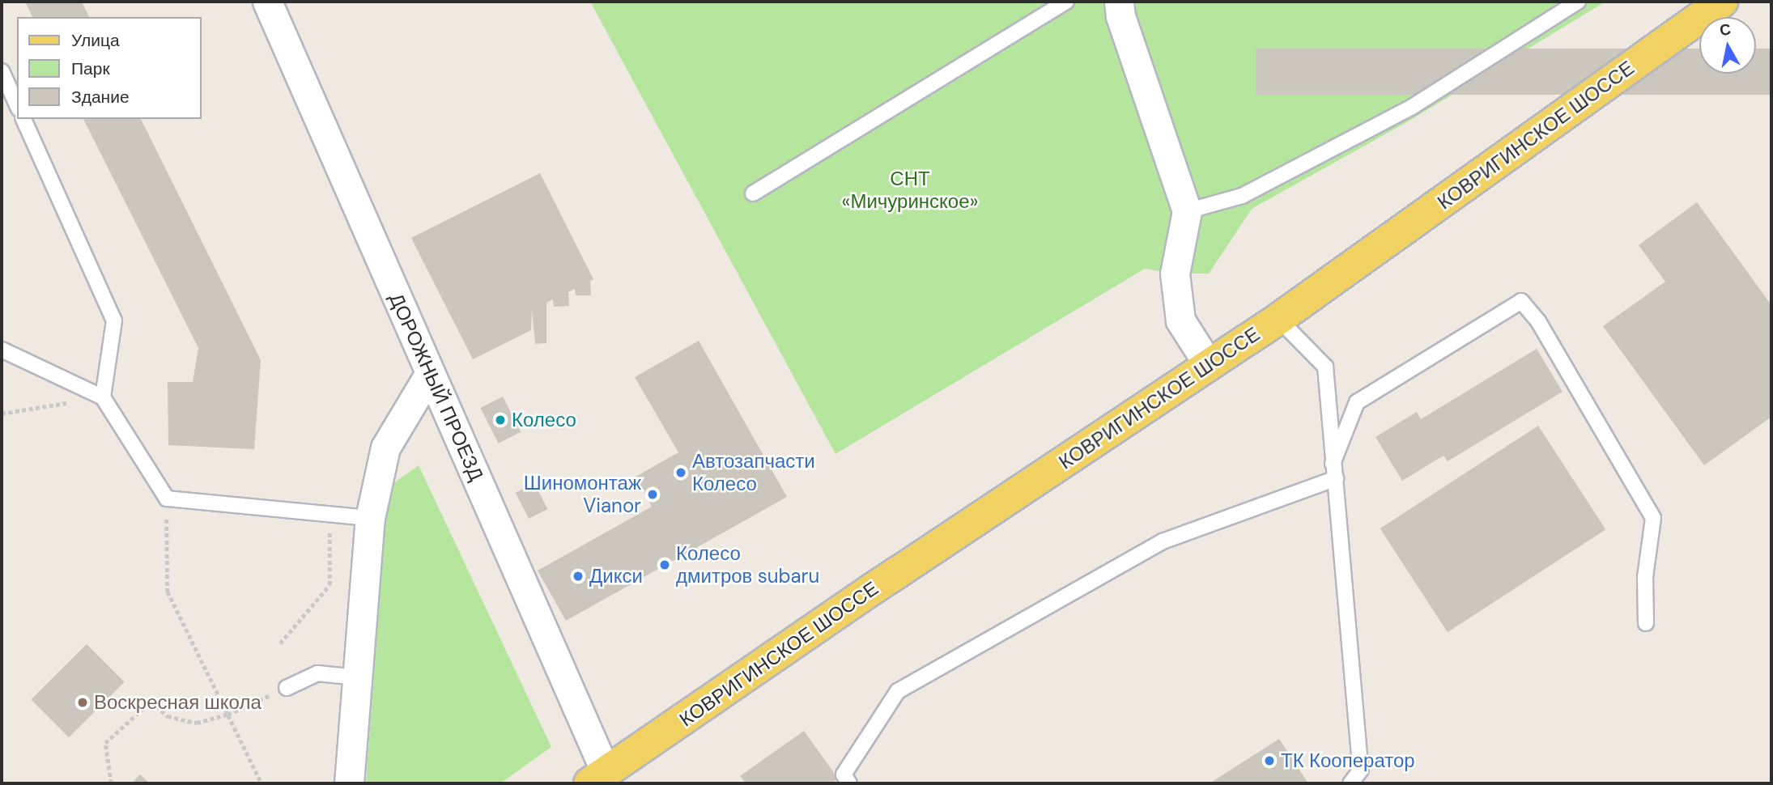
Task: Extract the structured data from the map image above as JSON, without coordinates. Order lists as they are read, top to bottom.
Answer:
{
  "streets": {
    "main road": ["КОВРИГИНСКОЕ ШОССЕ"],
    "street": ["ДОРОЖНЫЙ ПРОЕЗД"]
  },
  "crossings": [
    ["КОВРИГИНСКОЕ ШОССЕ", "ДОРОЖНЫЙ ПРОЕЗД"]
  ],
  "parks": ["СНТ «Мичуринское»"],
  "places": [
    "Колесо",
    "Автозапчасти Колесо",
    "Шиномонтаж Vianor",
    "Колесо дмитров subaru",
    "Дикси",
    "Воскресная школа",
    "ТК Кооператор"
  ],
  "legend": ["Улица", "Парк", "Здание"],
  "north": "top"
}
